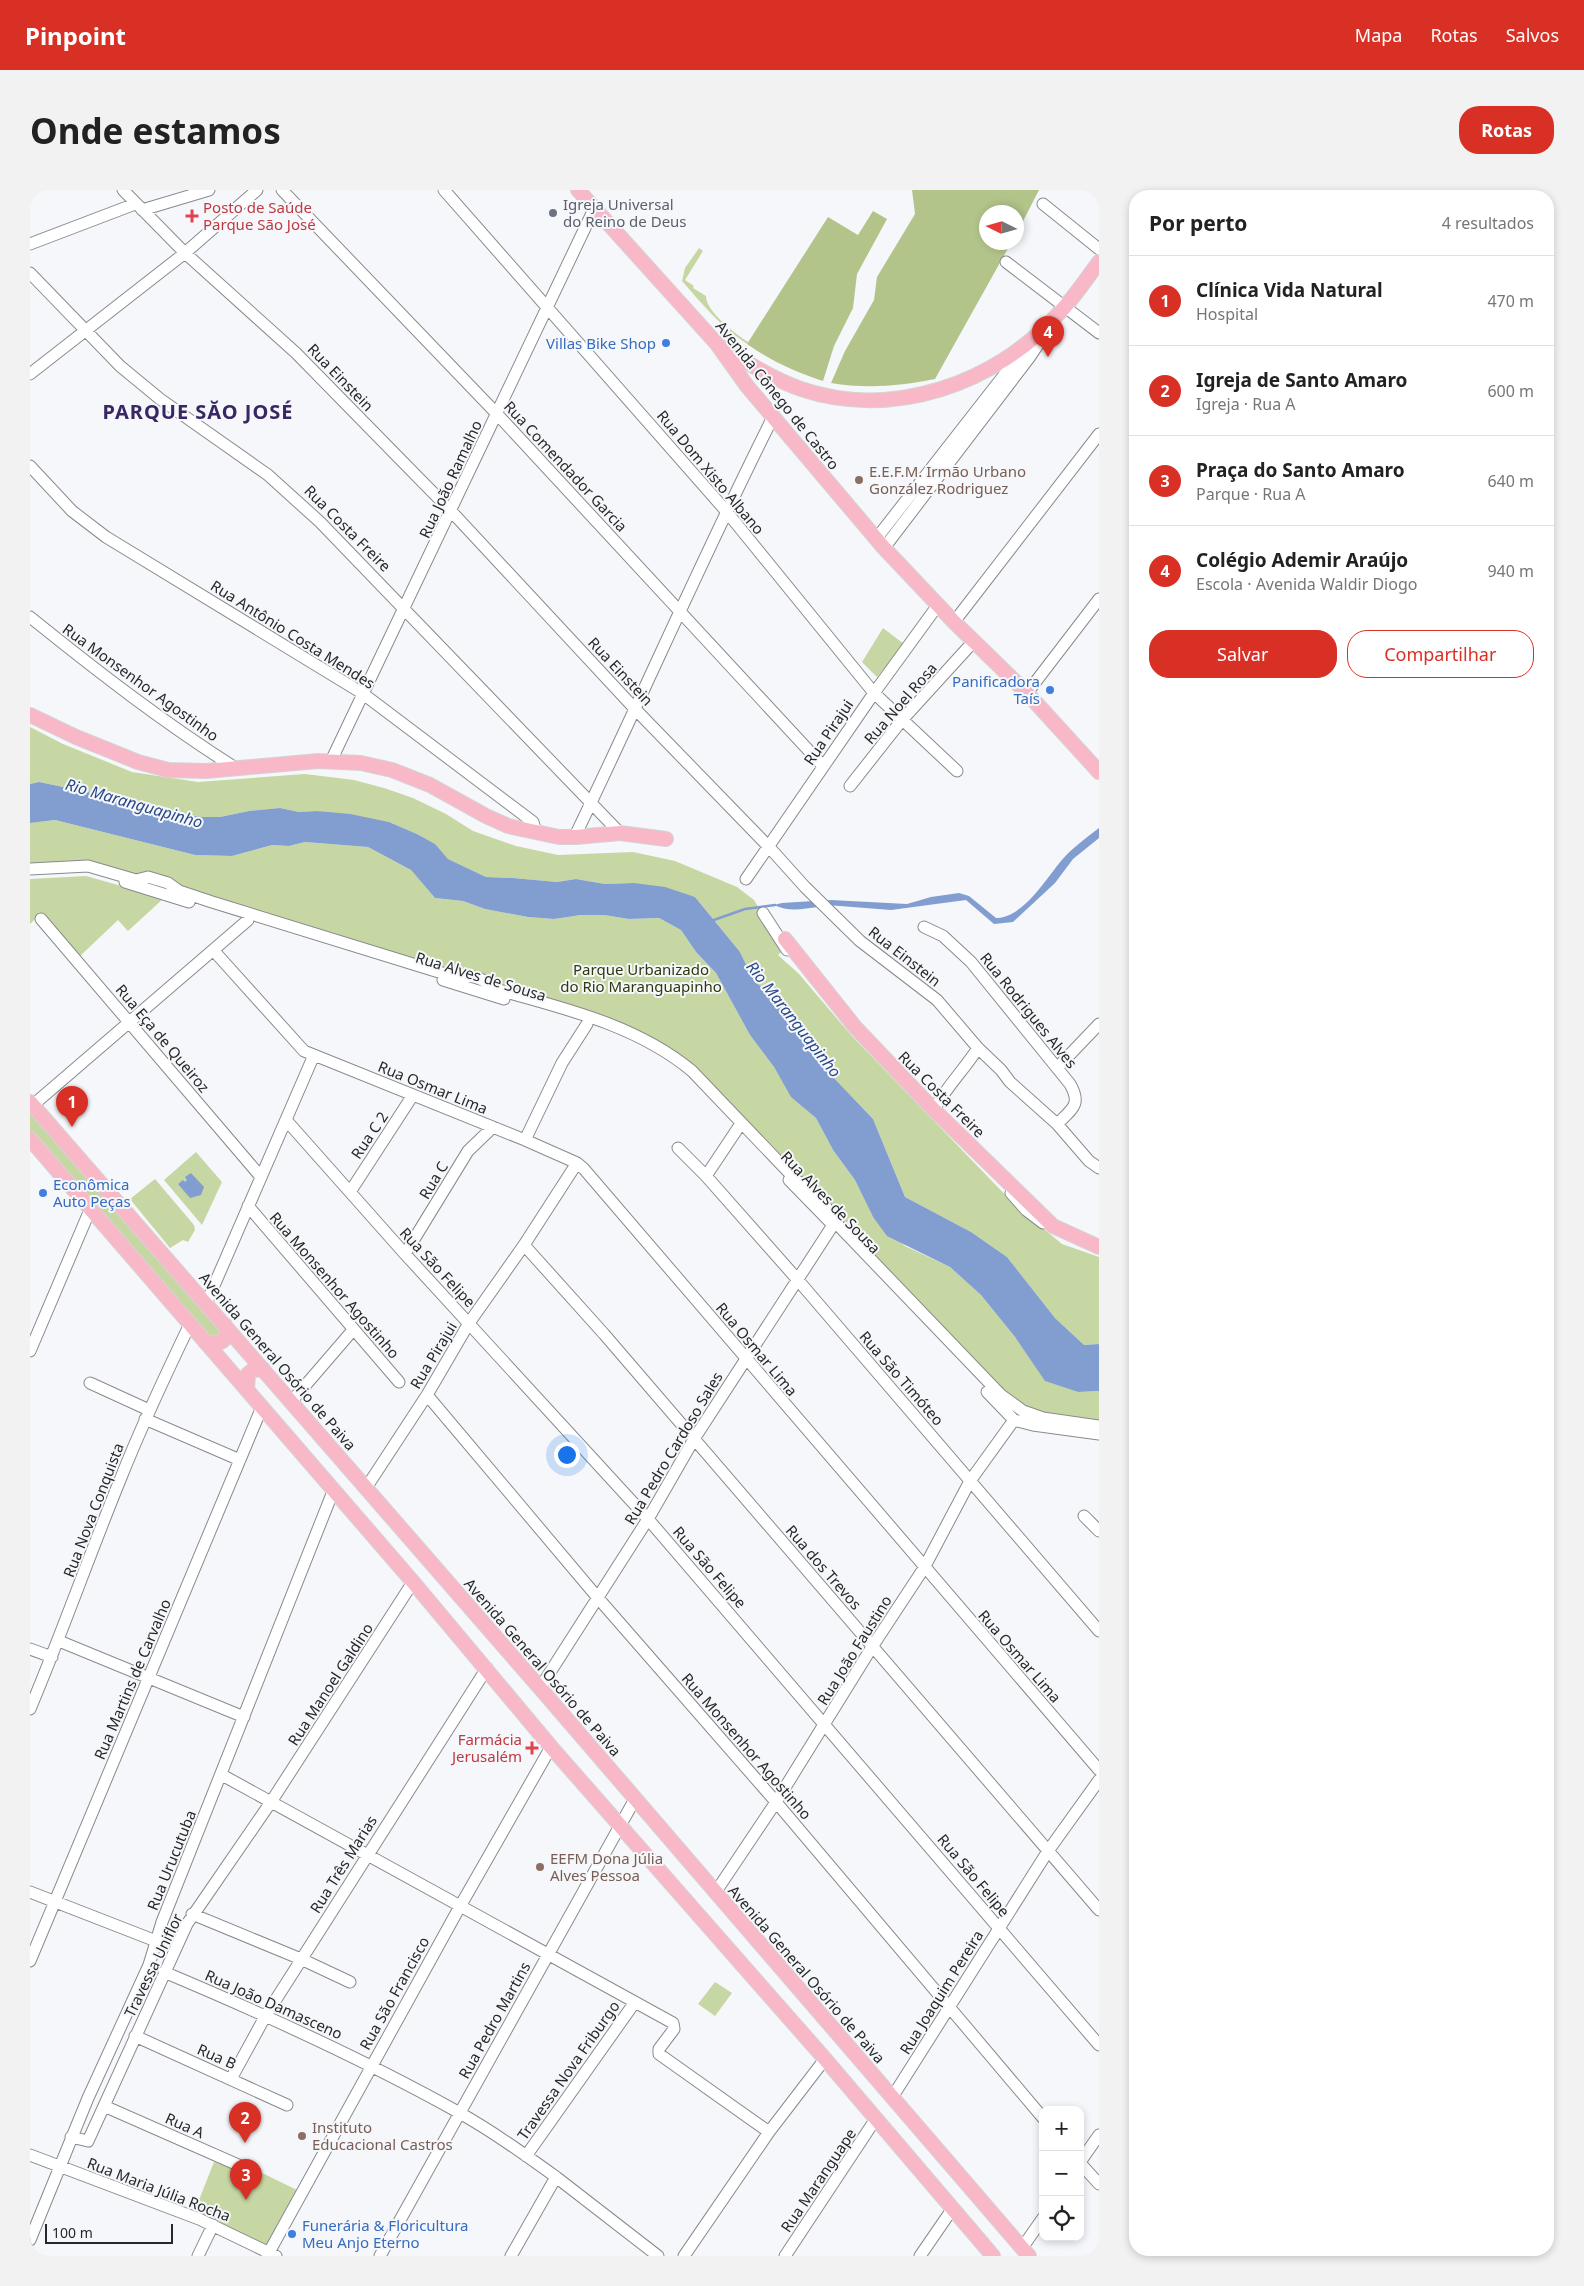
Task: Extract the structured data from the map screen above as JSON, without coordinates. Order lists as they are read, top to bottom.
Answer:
{
  "streets": {
    "main road": ["Avenida Cônego de Castro", "Rua Costa Freire", "Avenida General Osório de Paiva"],
    "street": [
      "Rua Einstein",
      "Rua Comendador Garcia",
      "Rua Dom Xisto Albano",
      "Rua João Ramalho",
      "Rua Antônio Costa Mendes",
      "Rua Monsenhor Agostinho",
      "Rua Noel Rosa",
      "Rua Pirajui",
      "Rua Alves de Sousa",
      "Rua Rodrigues Alves",
      "Rua Eça de Queiroz",
      "Rua Osmar Lima",
      "Rua C 2",
      "Rua C",
      "Rua São Felipe",
      "Rua São Timóteo",
      "Rua Pedro Cardoso Sales",
      "Rua Nova Conquista",
      "Rua dos Trevos",
      "Rua João Faustino",
      "Rua Martins de Carvalho",
      "Rua Manoel Galdino",
      "Rua Urucutuba",
      "Rua Três Marias",
      "Travessa Uniflor",
      "Rua Joaquim Pereira",
      "Rua São Francisco",
      "Rua João Damasceno",
      "Rua Pedro Martins",
      "Rua B",
      "Travessa Nova Friburgo",
      "Rua A",
      "Rua Maranguape",
      "Rua Maria Júlia Rocha"
    ]
  },
  "crossings": [
    ["Rua Einstein", "Rua João Ramalho"],
    ["Rua Einstein", "Rua Pirajui"],
    ["Rua Einstein", "Rua Rodrigues Alves"],
    ["Avenida Cônego de Castro", "Rua João Ramalho"],
    ["Avenida Cônego de Castro", "Rua Noel Rosa"],
    ["Avenida Cônego de Castro", "Rua Pirajui"],
    ["Rua Comendador Garcia", "Rua João Ramalho"],
    ["Rua Comendador Garcia", "Rua Pirajui"],
    ["Rua Dom Xisto Albano", "Rua João Ramalho"],
    ["Rua Dom Xisto Albano", "Rua Noel Rosa"],
    ["Rua Dom Xisto Albano", "Rua Pirajui"],
    ["Rua João Ramalho", "Rua Costa Freire"],
    ["Rua João Ramalho", "Rua Antônio Costa Mendes"],
    ["Rua Monsenhor Agostinho", "Rua Pirajui"],
    ["Rua Monsenhor Agostinho", "Rua Pedro Cardoso Sales"],
    ["Rua Monsenhor Agostinho", "Rua João Faustino"],
    ["Rua Monsenhor Agostinho", "Rua Joaquim Pereira"],
    ["Rua Pirajui", "Rua Osmar Lima"],
    ["Rua Pirajui", "Rua São Felipe"],
    ["Rua Pirajui", "Avenida General Osório de Paiva"],
    ["Rua Pirajui", "Rua dos Trevos"],
    ["Rua Alves de Sousa", "Rua Pedro Cardoso Sales"],
    ["Rua Alves de Sousa", "Rua João Faustino"],
    ["Rua Osmar Lima", "Rua C 2"],
    ["Rua Osmar Lima", "Rua C"],
    ["Rua Osmar Lima", "Rua Pedro Cardoso Sales"],
    ["Rua Osmar Lima", "Rua João Faustino"],
    ["Rua C 2", "Rua São Felipe"],
    ["Rua C", "Rua São Felipe"],
    ["Rua São Felipe", "Rua Pedro Cardoso Sales"],
    ["Rua São Felipe", "Rua João Faustino"],
    ["Rua São Felipe", "Rua Joaquim Pereira"],
    ["Avenida General Osório de Paiva", "Rua Pedro Cardoso Sales"],
    ["Avenida General Osório de Paiva", "Rua João Faustino"],
    ["Avenida General Osório de Paiva", "Rua Joaquim Pereira"],
    ["Avenida General Osório de Paiva", "Rua Pedro Martins"],
    ["Rua São Timóteo", "Rua Pedro Cardoso Sales"],
    ["Rua São Timóteo", "Rua João Faustino"],
    ["Rua Pedro Cardoso Sales", "Rua dos Trevos"],
    ["Rua dos Trevos", "Rua João Faustino"],
    ["Rua dos Trevos", "Rua Joaquim Pereira"],
    ["Rua Manoel Galdino", "Travessa Uniflor"],
    ["Rua Urucutuba", "Travessa Uniflor"],
    ["Rua Urucutuba", "Rua Maria Júlia Rocha"],
    ["Rua Três Marias", "Travessa Uniflor"],
    ["Rua Três Marias", "Rua João Damasceno"],
    ["Rua Três Marias", "Rua B"],
    ["Travessa Uniflor", "Rua João Damasceno"],
    ["Travessa Uniflor", "Rua B"],
    ["Travessa Uniflor", "Rua A"],
    ["Rua São Francisco", "Rua João Damasceno"],
    ["Rua São Francisco", "Rua Maria Júlia Rocha"],
    ["Rua João Damasceno", "Rua Pedro Martins"],
    ["Rua João Damasceno", "Travessa Nova Friburgo"]
  ],
  "districts": ["PARQUE SĂO JOSÉ"],
  "water": ["Rio Maranguapinho"],
  "parks": ["Parque Urbanizado do Rio Maranguapinho"],
  "places": {
    "other": [
      "Igreja Universal do Reino de Deus",
      "Villas Bike Shop",
      "E.E.F.M. Irmão Urbano González Rodriguez",
      "Panificadora Taís",
      "Econômica Auto Peças",
      "EEFM Dona Júlia Alves Pessoa",
      "Instituto Educacional Castros",
      "Funerária & Floricultura Meu Anjo Eterno"
    ],
    "health": ["Posto de Saúde Parque São José", "Farmácia Jerusalém"]
  },
  "scale_bar": "100 m",
  "north": "left",
  "page": {
    "header": "Pinpoint",
    "nav": ["Mapa", "Rotas", "Salvos"],
    "buttons": [
      "Rotas",
      ["Salvar", "Compartilhar"]
    ],
    "title": "Onde estamos",
    "heading": ["Por perto", "4 resultados"],
    "list": [
      {
        "mark": "1",
        "name": "Clínica Vida Natural",
        "note": "Hospital",
        "value": "470 m"
      },
      {
        "mark": "2",
        "name": "Igreja de Santo Amaro",
        "note": "Igreja · Rua A",
        "value": "600 m"
      },
      {
        "mark": "3",
        "name": "Praça do Santo Amaro",
        "note": "Parque · Rua A",
        "value": "640 m"
      },
      {
        "mark": "4",
        "name": "Colégio Ademir Araújo",
        "note": "Escola · Avenida Waldir Diogo",
        "value": "940 m"
      }
    ],
    "pins": [
      "4",
      "1",
      "2",
      "3"
    ],
    "map_buttons": ["+", "−"],
    "scale": "100 m"
  }
}
